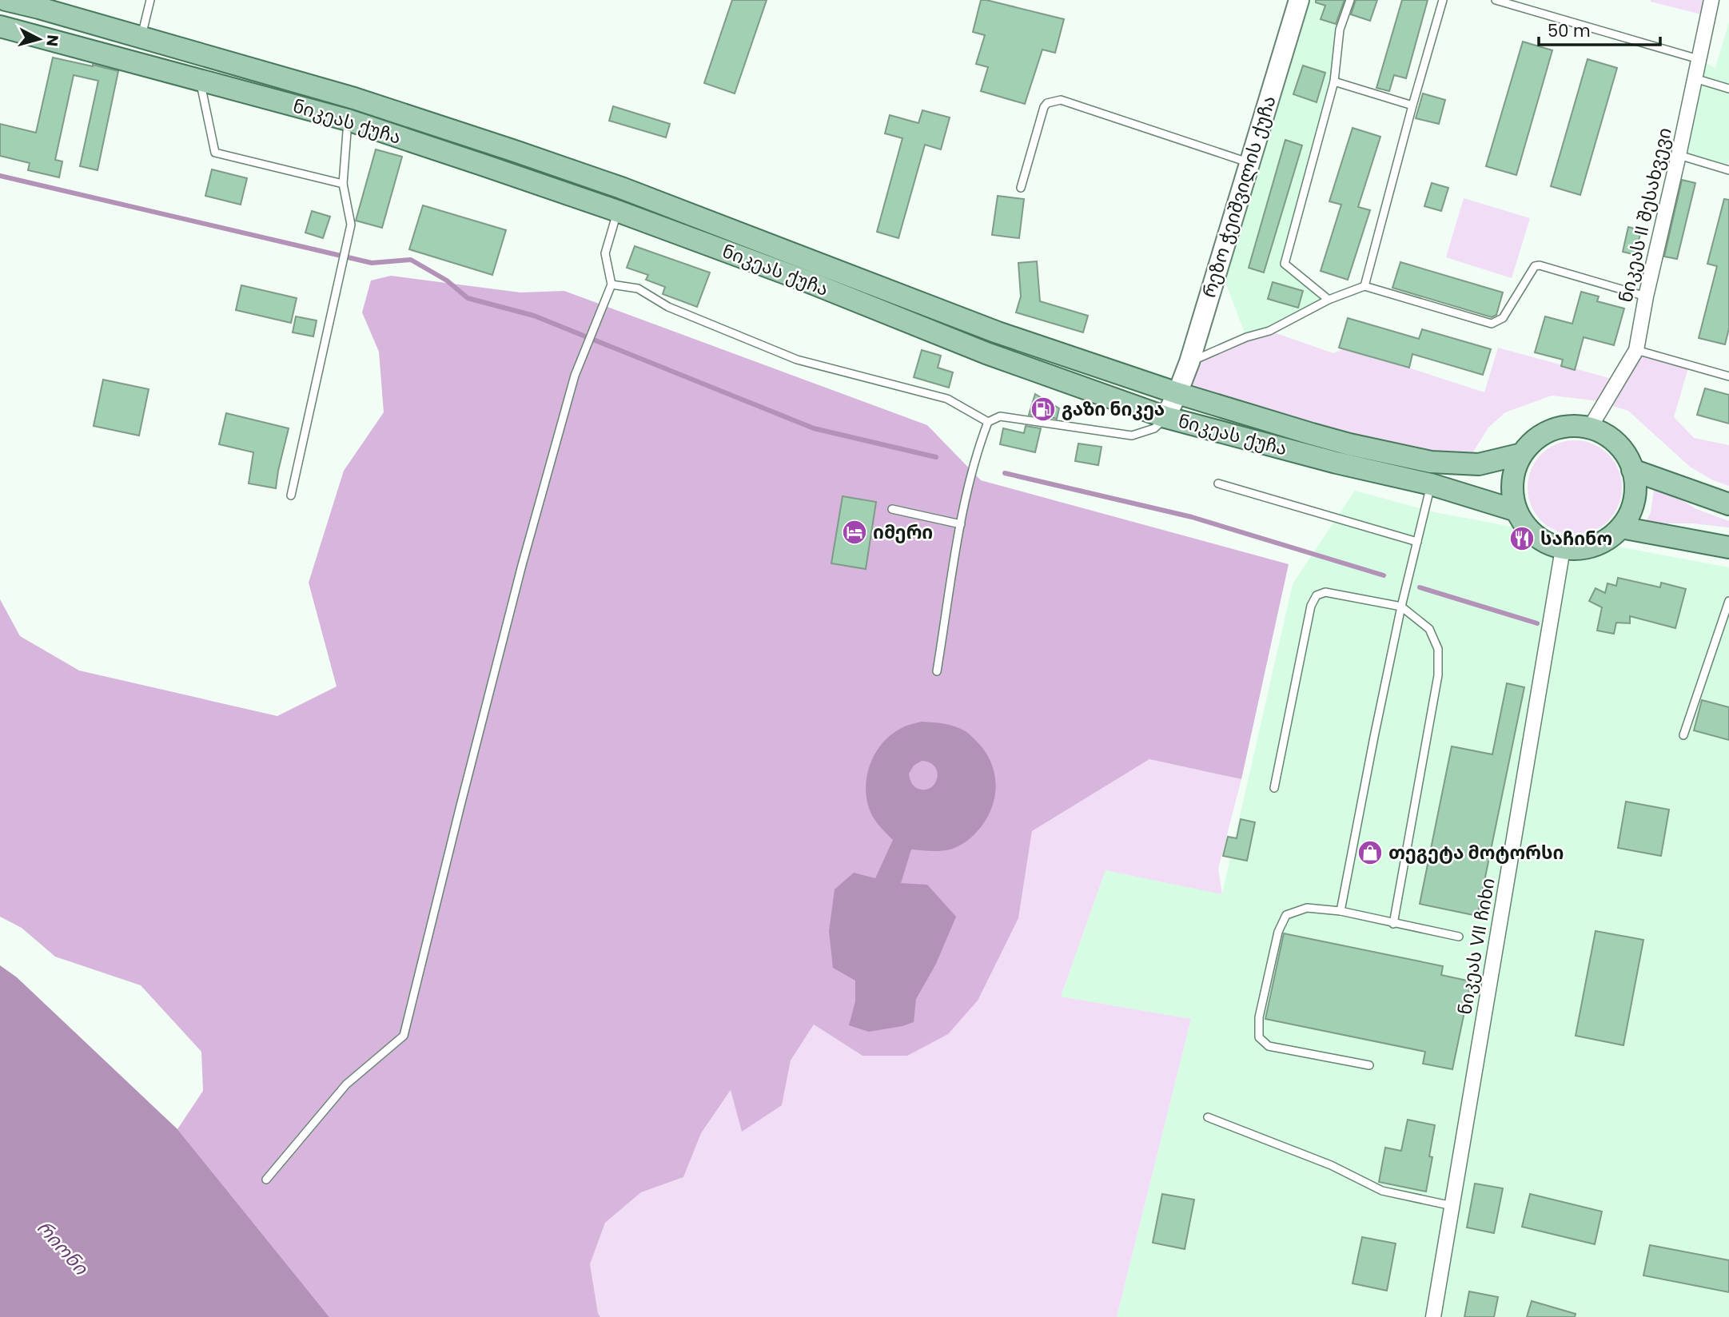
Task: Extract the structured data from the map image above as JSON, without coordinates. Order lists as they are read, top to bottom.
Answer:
{
  "streets": {
    "main road": ["ნიკეას ქუჩა", "რეზო ჭეიშვილის ქუჩა"],
    "street": ["ნიკეას II შესახვევი", "ნიკეას VII ჩიხი"]
  },
  "crossings": [
    ["ნიკეას ქუჩა", "რეზო ჭეიშვილის ქუჩა"],
    ["ნიკეას ქუჩა", "ნიკეას II შესახვევი"],
    ["ნიკეას ქუჩა", "ნიკეას VII ჩიხი"],
    ["ნიკეას II შესახვევი", "ნიკეას VII ჩიხი"]
  ],
  "water": ["რიონი"],
  "places": {
    "fuel station": ["გაზი ნიკეა"],
    "hotel": ["იმერი"],
    "restaurant": ["საჩინო"],
    "shop": ["თეგეტა მოტორსი"]
  },
  "scale_bar": "50 m",
  "north": "right"
}
